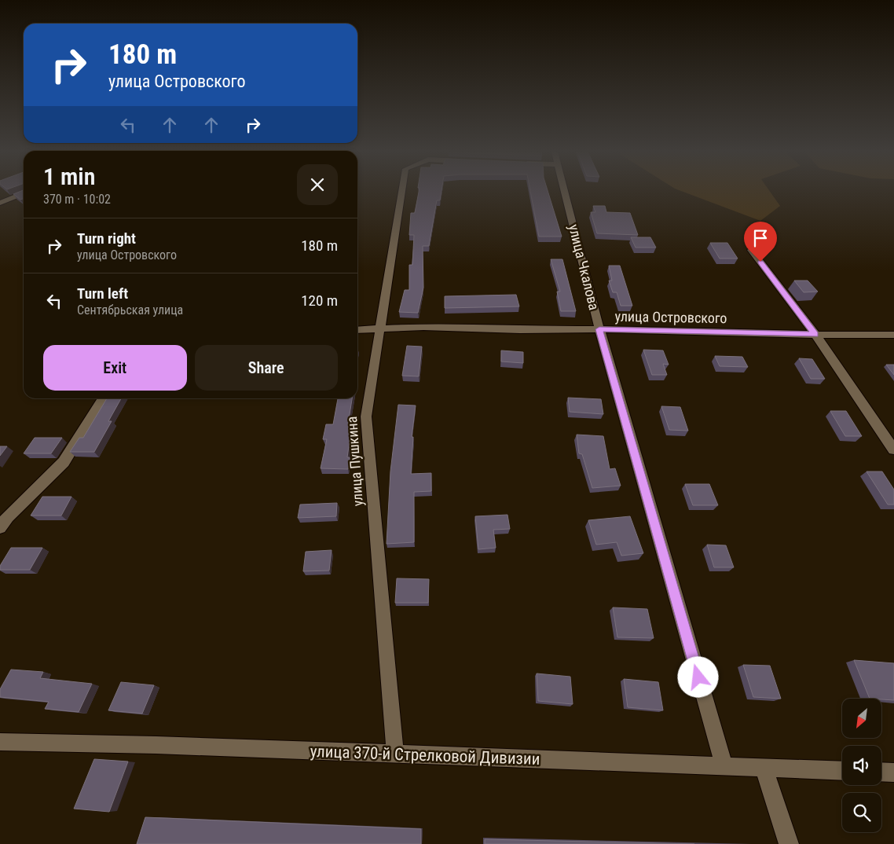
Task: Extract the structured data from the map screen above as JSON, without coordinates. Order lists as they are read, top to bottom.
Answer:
{
  "streets": {
    "street": [
      "улица Чкалова",
      "улица Островского",
      "улица Пушкина",
      "улица 370-й Стрелковой Дивизии"
    ]
  },
  "crossings": [
    ["улица Чкалова", "улица Островского"],
    ["улица Чкалова", "улица 370-й Стрелковой Дивизии"],
    ["улица Островского", "улица Пушкина"],
    ["улица Пушкина", "улица 370-й Стрелковой Дивизии"]
  ],
  "north": "bottom left",
  "page": {
    "turn": ["180 m", "улица Островского"],
    "heading": ["1 min", "370 m · 10:02"],
    "list": [
      {
        "name": "Turn right",
        "note": "улица Островского",
        "value": "180 m"
      },
      {
        "name": "Turn left",
        "note": "Сентябрьская улица",
        "value": "120 m"
      }
    ],
    "buttons": ["Exit", "Share"]
  }
}
